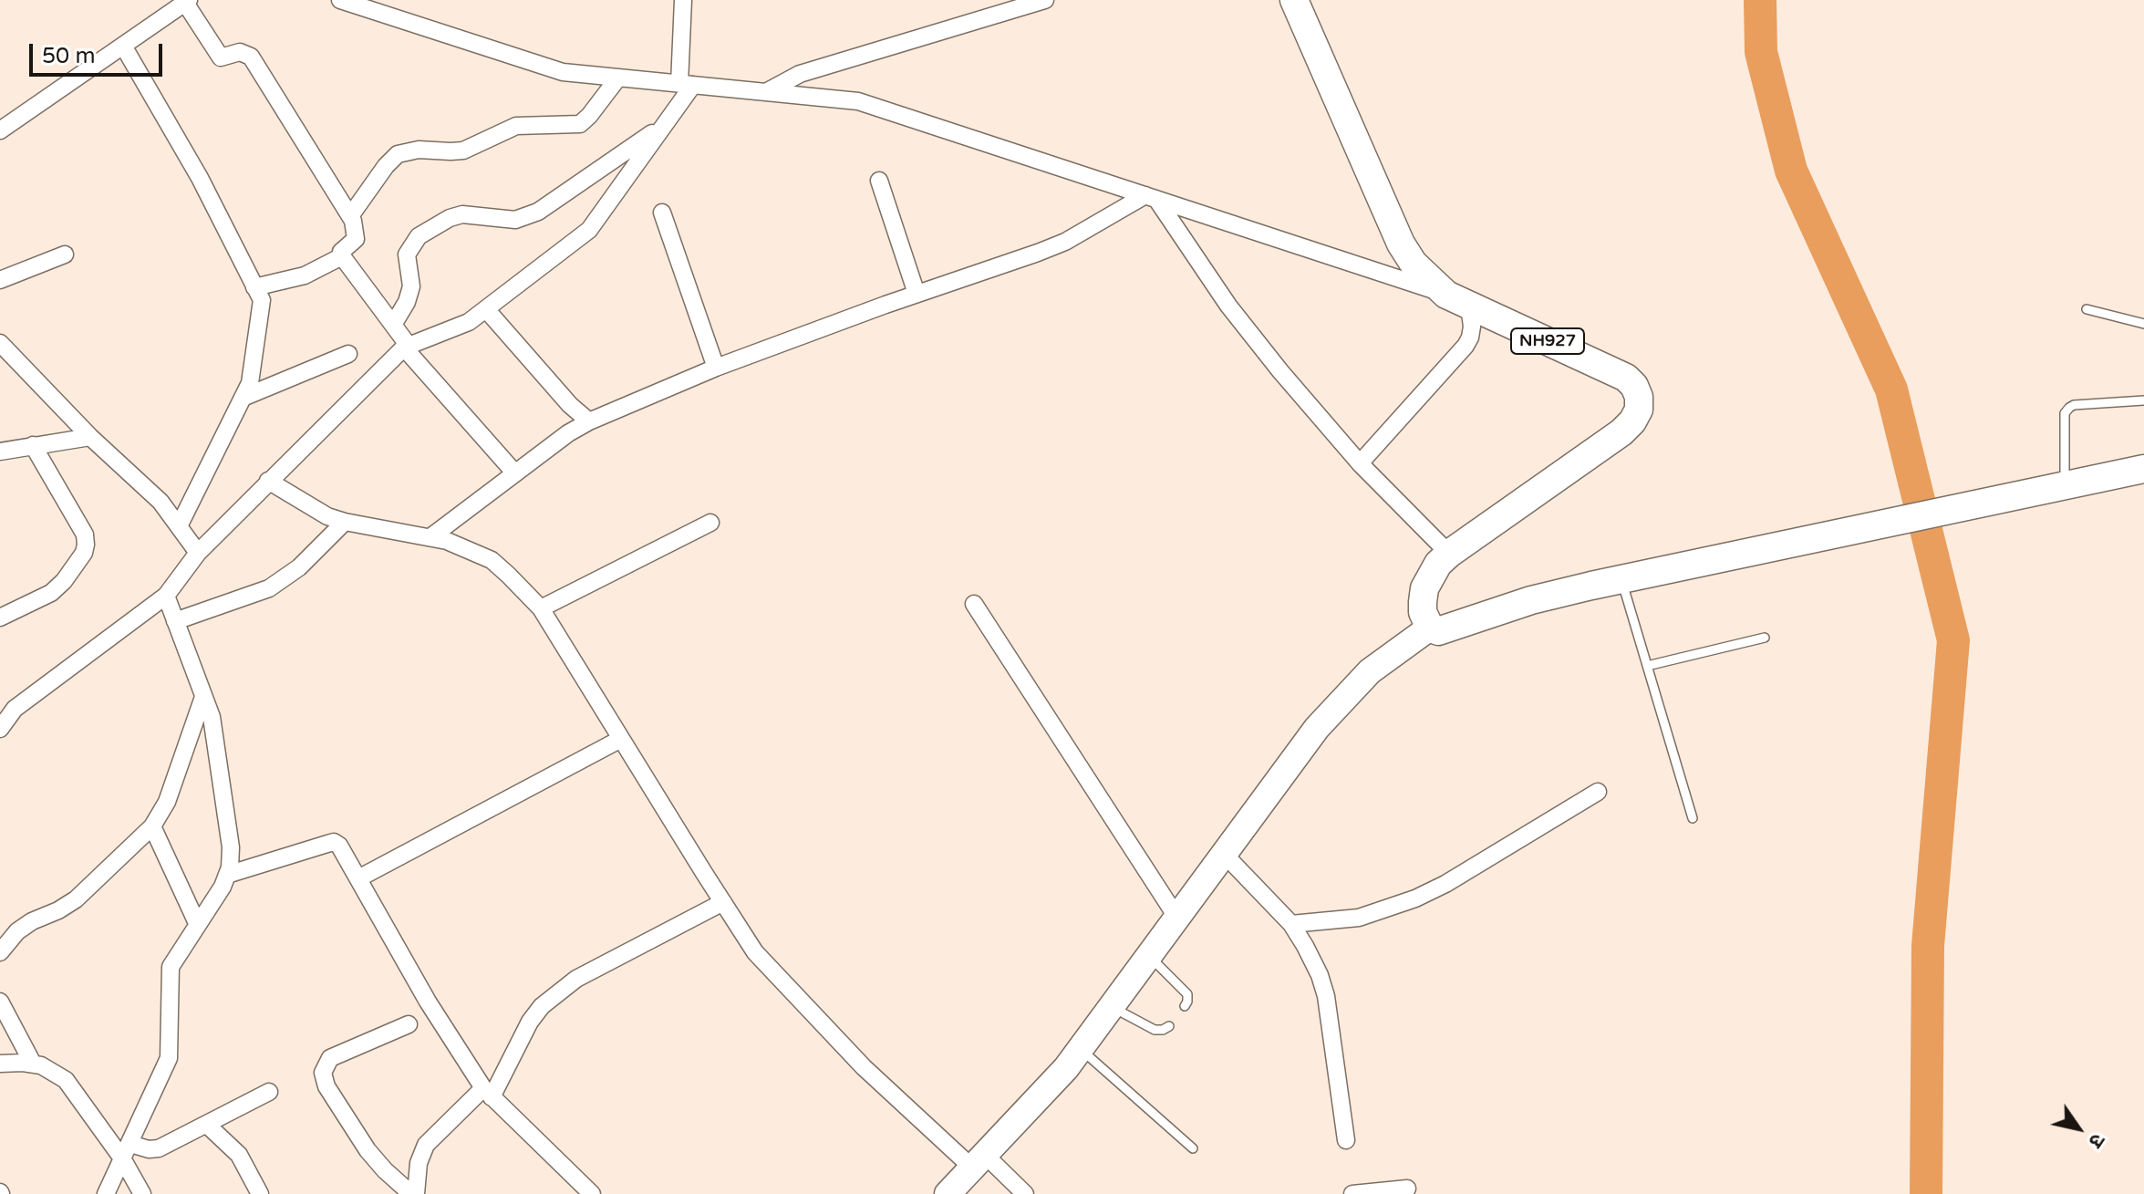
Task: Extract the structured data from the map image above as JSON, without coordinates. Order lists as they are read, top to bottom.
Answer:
{
  "streets": {
    "highway": ["NH927"]
  },
  "scale_bar": "50 m",
  "north": "bottom right"
}
